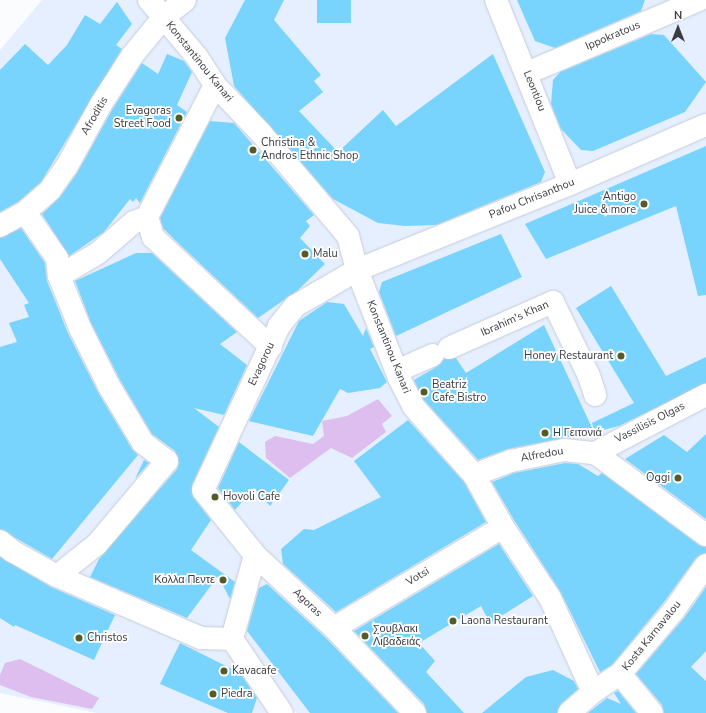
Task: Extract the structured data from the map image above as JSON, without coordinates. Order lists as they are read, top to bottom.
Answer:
{
  "streets": {
    "street": [
      "Ippokratous",
      "Konstantinou Kanari",
      "Leontiou",
      "Afroditis",
      "Pafou Chrisanthou",
      "Ibrahim's Khan",
      "Evagorou",
      "Vassilisis Olgas",
      "Alfredou",
      "Votsi",
      "Agoras",
      "Kosta Karnavalou"
    ]
  },
  "crossings": [
    ["Ippokratous", "Leontiou"],
    ["Konstantinou Kanari", "Afroditis"],
    ["Konstantinou Kanari", "Pafou Chrisanthou"],
    ["Konstantinou Kanari", "Ibrahim's Khan"],
    ["Konstantinou Kanari", "Evagorou"],
    ["Konstantinou Kanari", "Alfredou"],
    ["Konstantinou Kanari", "Votsi"],
    ["Konstantinou Kanari", "Kosta Karnavalou"],
    ["Leontiou", "Pafou Chrisanthou"],
    ["Pafou Chrisanthou", "Evagorou"],
    ["Evagorou", "Agoras"],
    ["Vassilisis Olgas", "Alfredou"],
    ["Votsi", "Agoras"]
  ],
  "places": [
    "Evagoras Street Food",
    "Christina & Andros Ethnic Shop",
    "Antigo Juice & more",
    "Malu",
    "Honey Restaurant",
    "Beatriz Cafe Bistro",
    "Η Γειτονιά",
    "Oggi",
    "Hovoli Cafe",
    "Κολλα Πεντε",
    "Laona Restaurant",
    "Σουβλακι Λιβαδειάς",
    "Christos",
    "Kavacafe",
    "Piedra"
  ],
  "north": "top"
}
